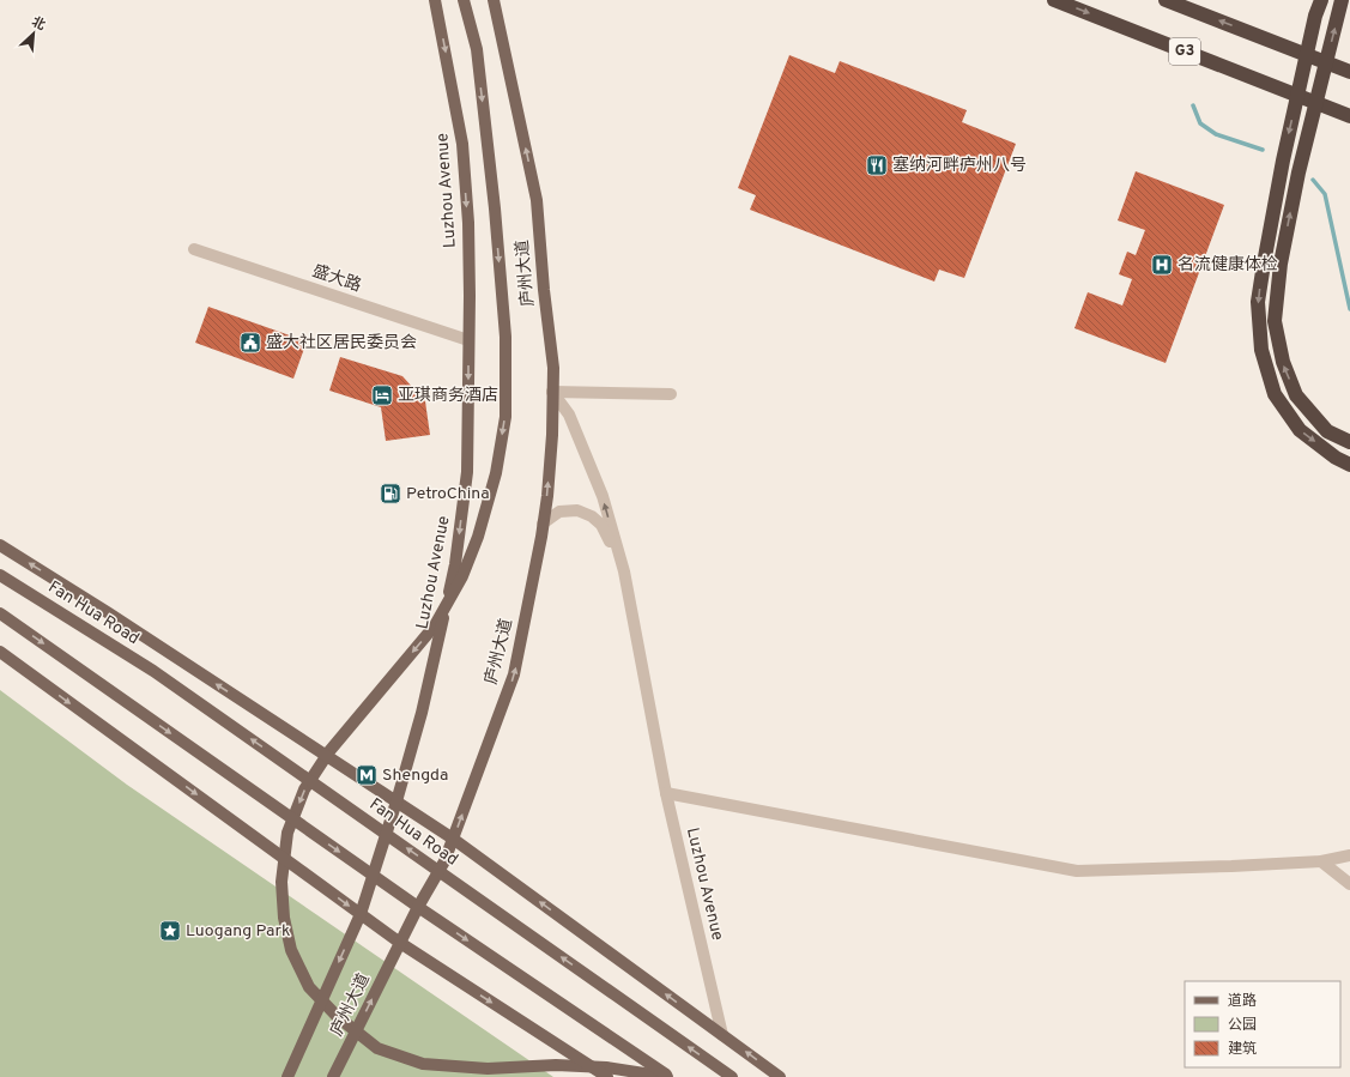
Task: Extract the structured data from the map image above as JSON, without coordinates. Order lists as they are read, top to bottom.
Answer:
{
  "streets": {
    "highway": ["G3"],
    "main road": ["Luzhou Avenue", "庐州大道", "Fan Hua Road"],
    "street": ["盛大路"]
  },
  "crossings": [
    ["Luzhou Avenue", "庐州大道"],
    ["Luzhou Avenue", "盛大路"],
    ["Luzhou Avenue", "Fan Hua Road"],
    ["庐州大道", "Fan Hua Road"]
  ],
  "places": {
    "restaurant": ["塞纳河畔·庐州八号"],
    "hospital": ["名流健康体检"],
    "public building": ["盛大社区居民委员会"],
    "hotel": ["亚琪商务酒店"],
    "fuel station": ["PetroChina"],
    "metro station": ["Shengda"],
    "place": ["Luogang Park"]
  },
  "legend": ["道路", "公园", "建筑"],
  "north": "top right"
}
